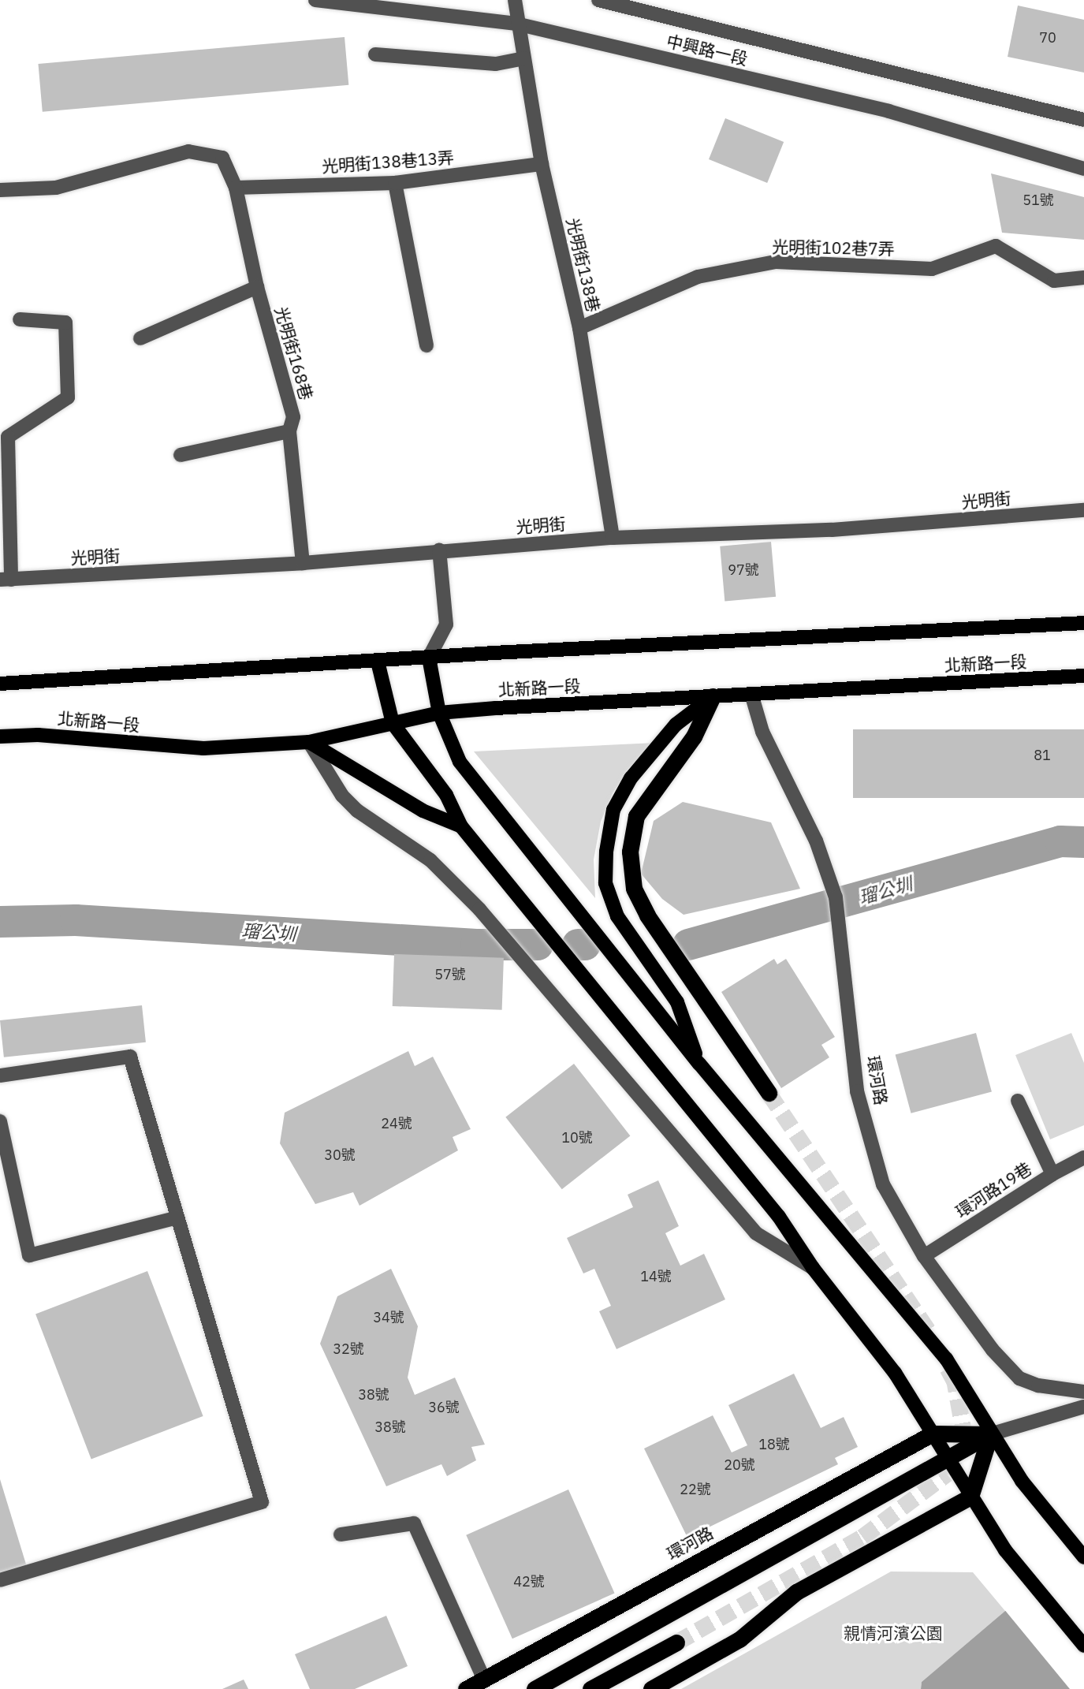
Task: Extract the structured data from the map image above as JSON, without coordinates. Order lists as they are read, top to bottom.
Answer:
{
  "streets": {
    "highway": ["環河路"],
    "main road": ["北新路一段"],
    "street": [
      "中興路一段",
      "光明街138巷13弄",
      "光明街102巷7弄",
      "光明街138巷",
      "光明街168巷",
      "光明街",
      "環河路19巷"
    ]
  },
  "crossings": [
    ["中興路一段", "光明街138巷"],
    ["光明街138巷13弄", "光明街138巷"],
    ["光明街138巷13弄", "光明街168巷"],
    ["光明街102巷7弄", "光明街138巷"],
    ["光明街138巷", "光明街"],
    ["光明街168巷", "光明街"],
    ["北新路一段", "環河路"],
    ["環河路", "環河路19巷"]
  ],
  "water": ["瑠公圳"],
  "parks": ["親情河濱公園"],
  "house_numbers": [
    "70",
    "51號",
    "97號",
    "81",
    "57號",
    "24號",
    "10號",
    "30號",
    "14號",
    "34號",
    "32號",
    "38號",
    "36號",
    "38號",
    "18號",
    "20號",
    "22號",
    "42號"
  ]
}
